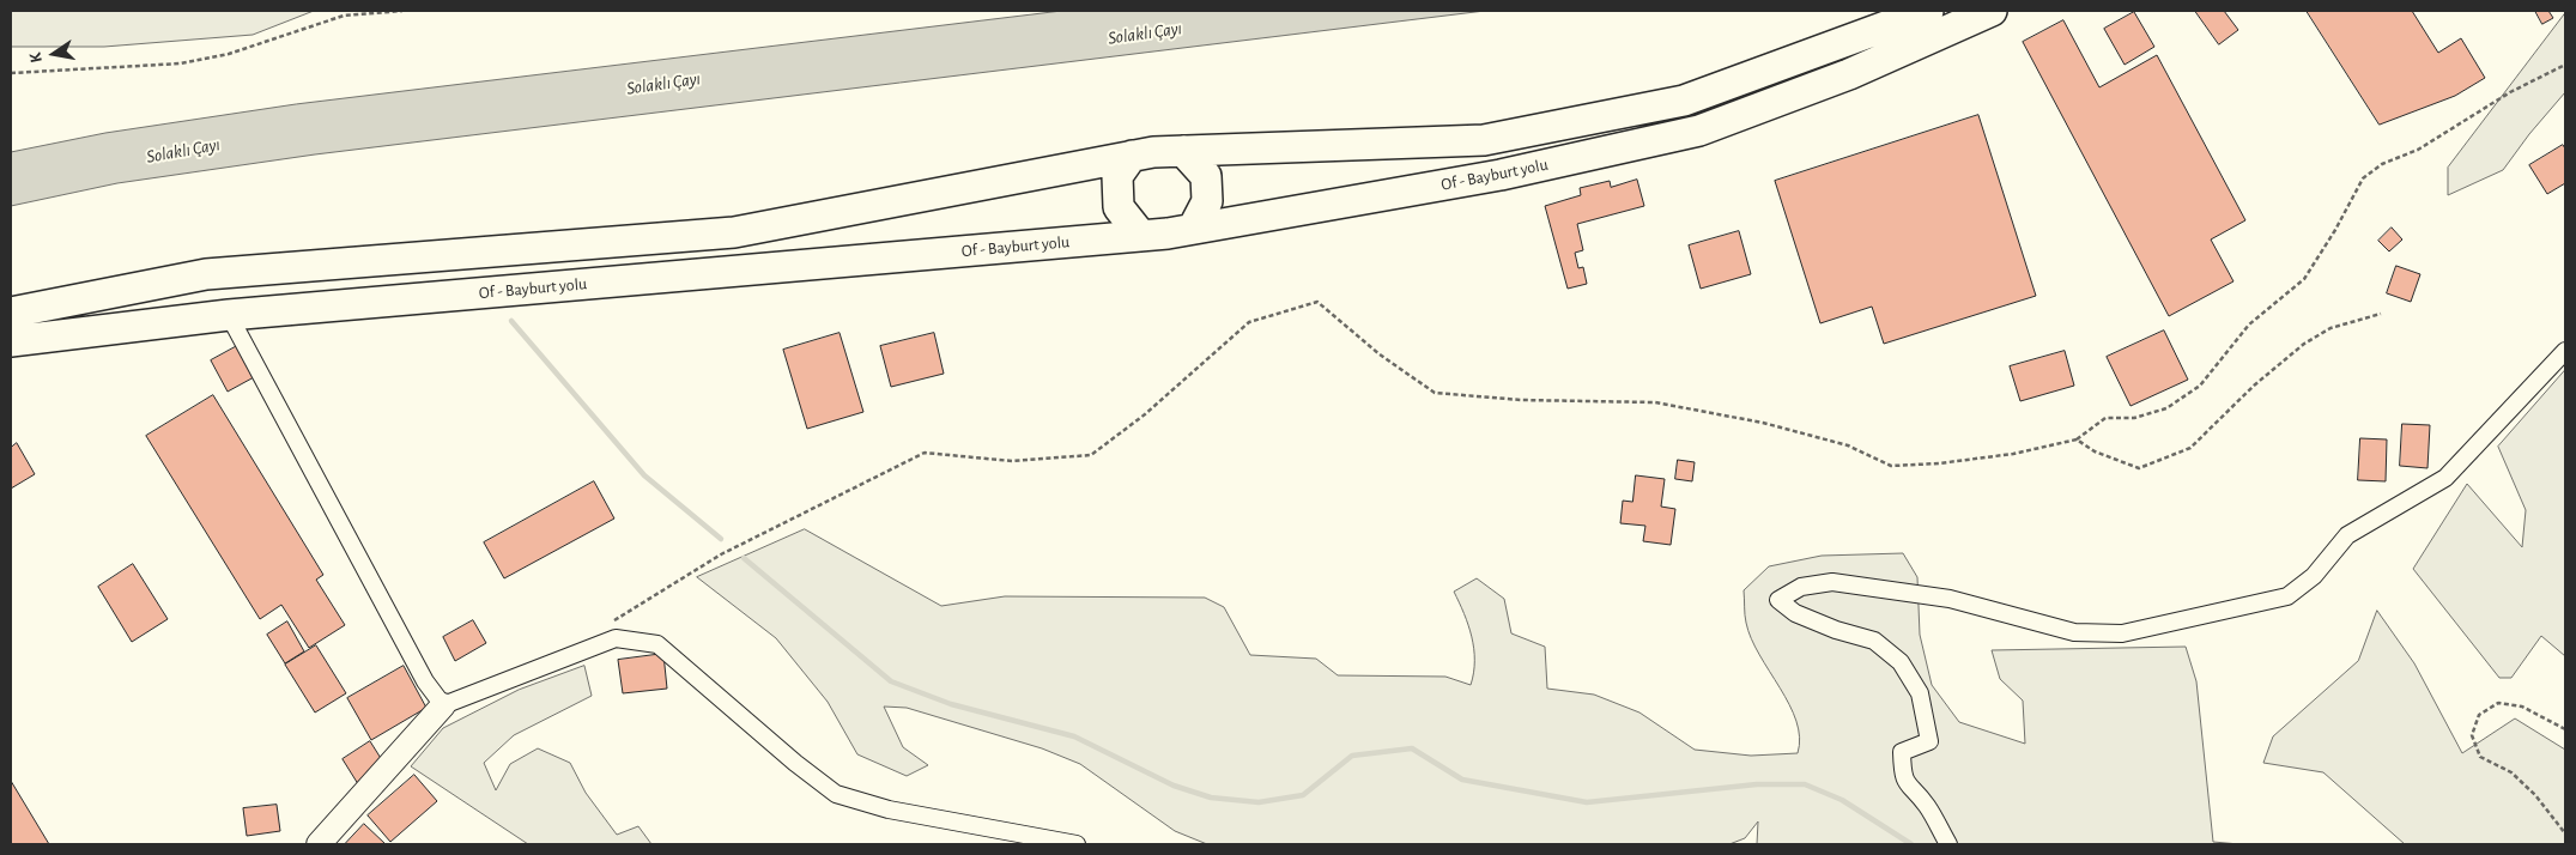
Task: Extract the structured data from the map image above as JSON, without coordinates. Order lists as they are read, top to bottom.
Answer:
{
  "streets": {
    "highway": ["Of - Bayburt yolu"]
  },
  "water": ["Solaklı Çayı"],
  "north": "left"
}
